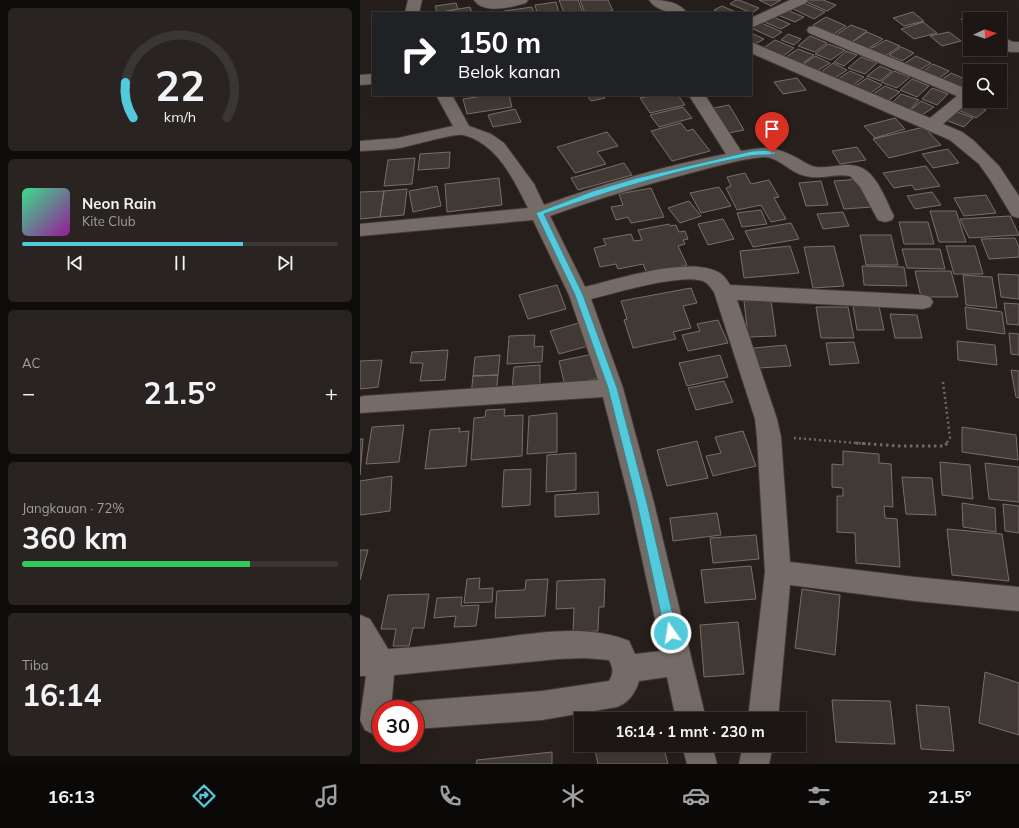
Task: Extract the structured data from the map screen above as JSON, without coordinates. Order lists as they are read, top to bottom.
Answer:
{
  "north": "right",
  "page": {
    "turn": ["150 m", "Belok kanan"],
    "song": ["Neon Rain", "Kite Club"],
    "tile": [
      "AC",
      ["Jangkauan · 72%", "360 km"],
      ["Tiba", "16:14"]
    ],
    "heat": ["−", "21.5°", "+"],
    "limit": "30",
    "trip": "16:14 · 1 mnt · 230 m",
    "tabs": ["16:13", "21.5°"],
    "gauge": ["22", "km/h"]
  }
}
